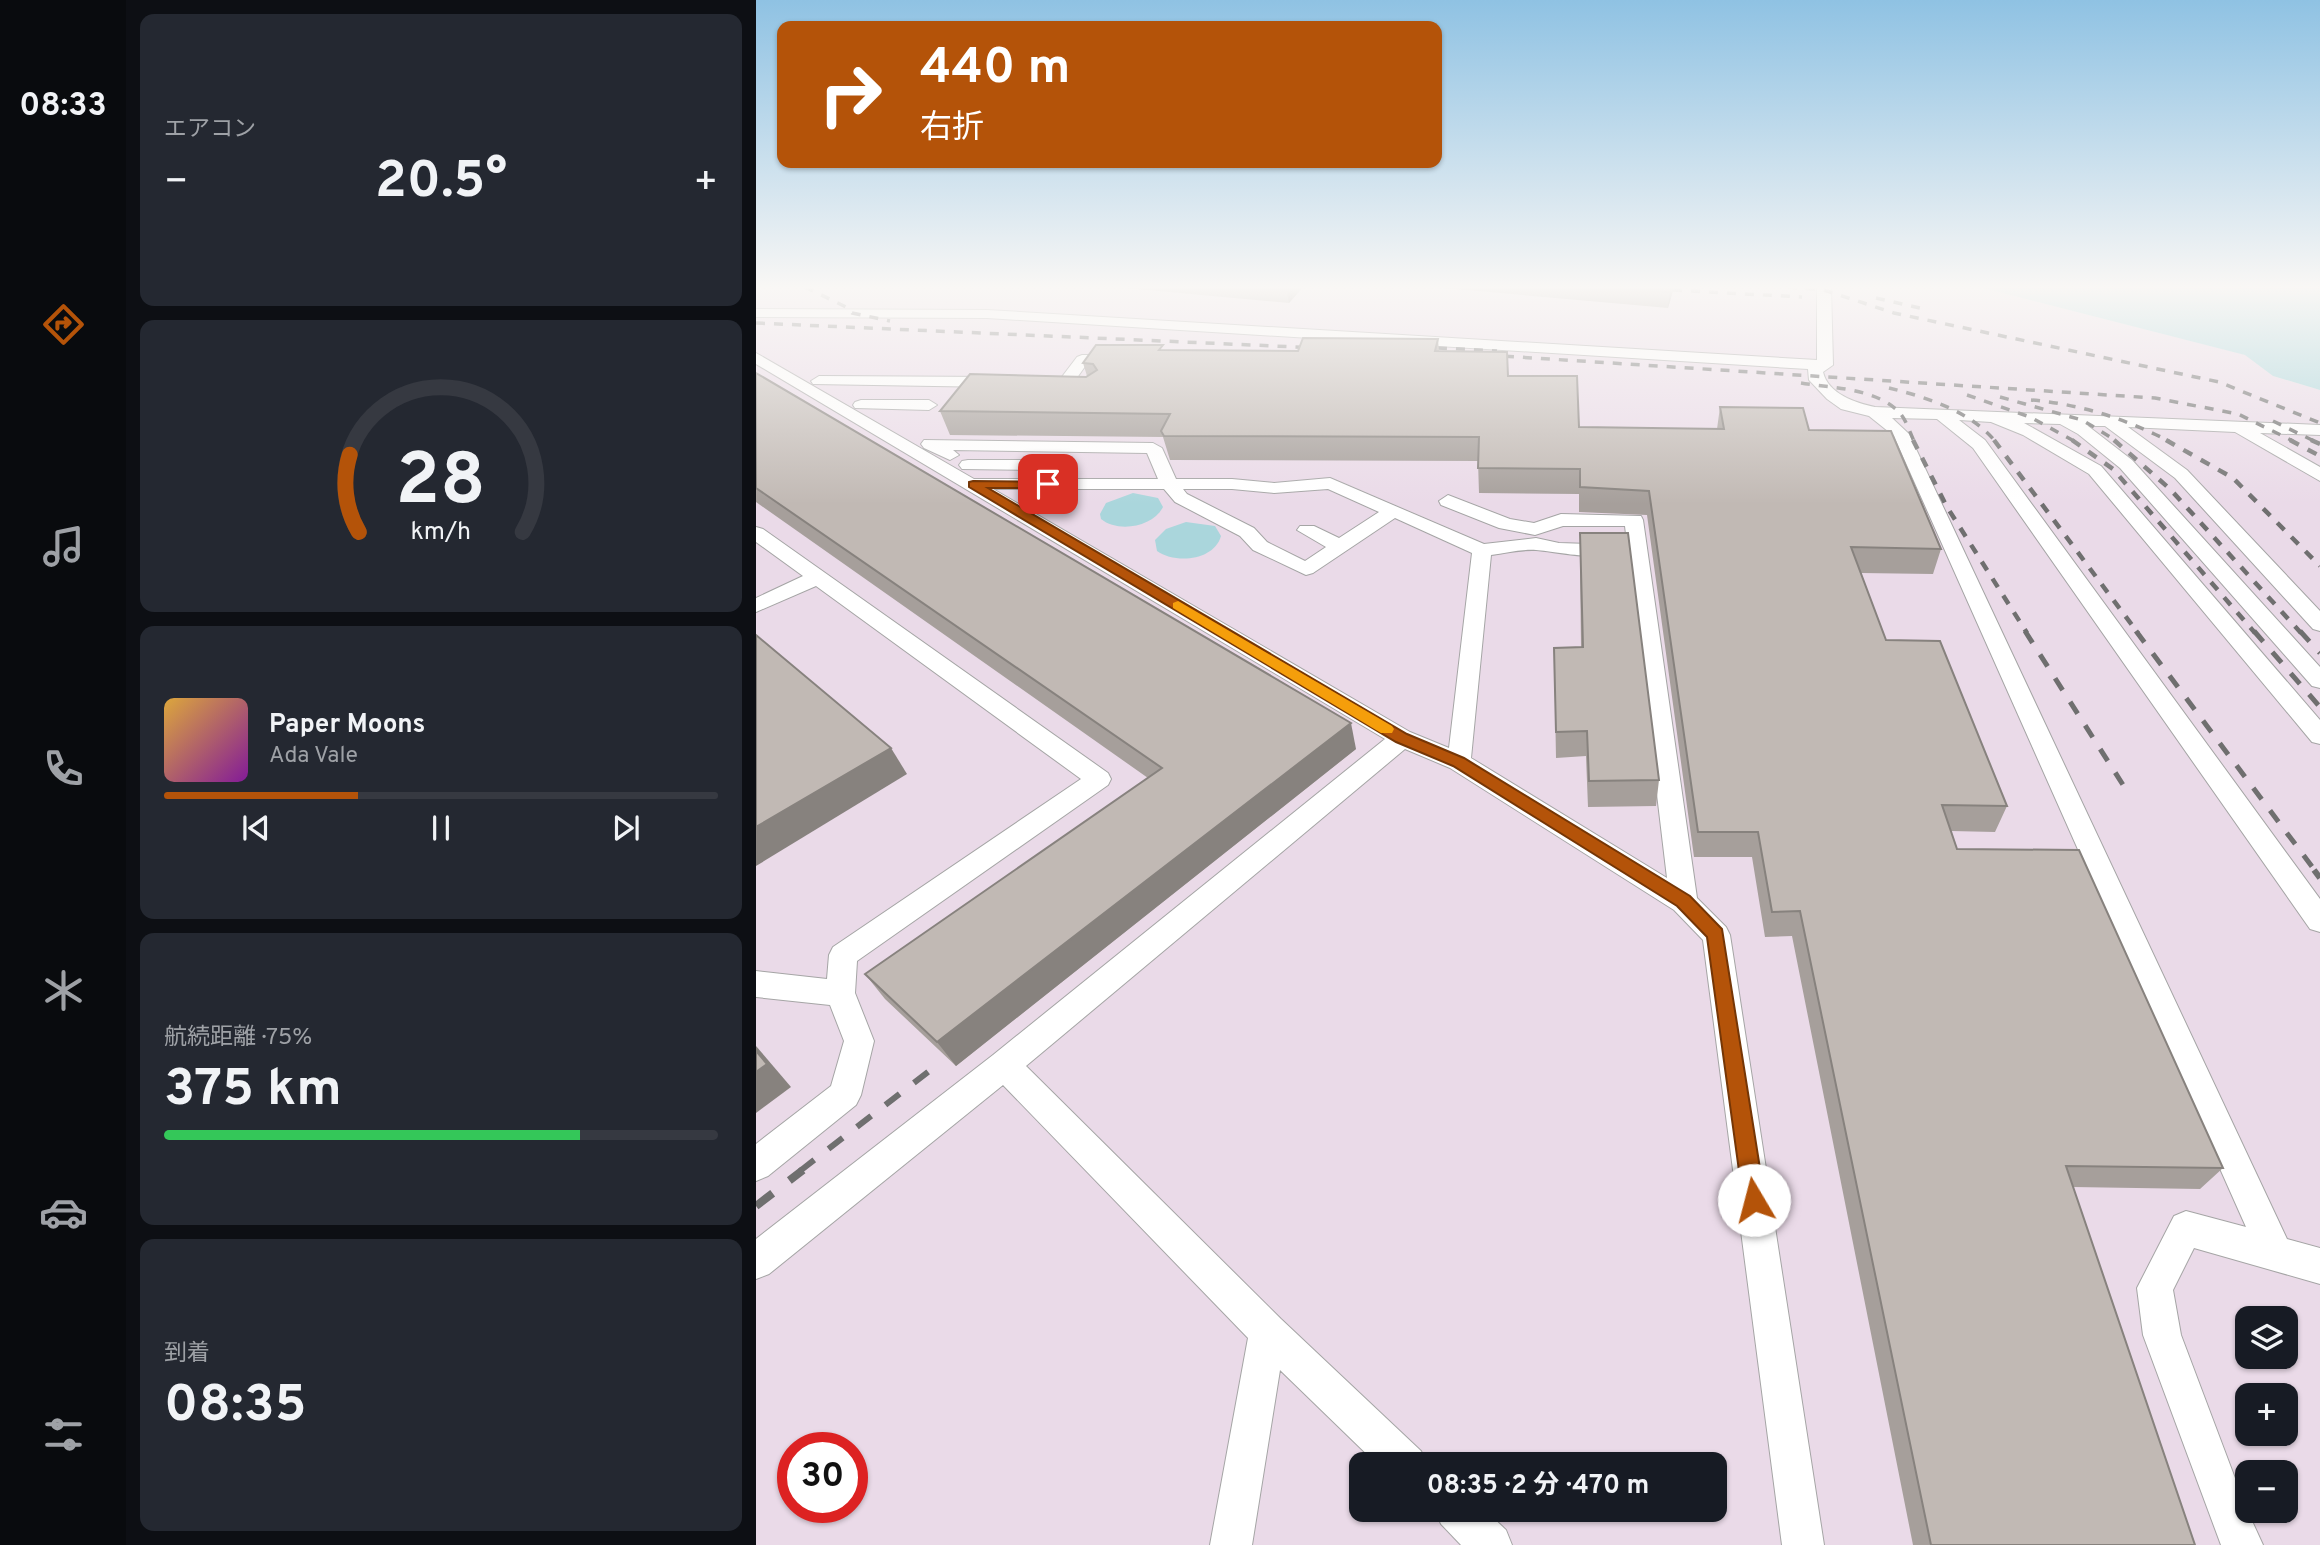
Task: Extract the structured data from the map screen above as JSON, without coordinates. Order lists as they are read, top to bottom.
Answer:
{
  "page": {
    "tabs": "08:33",
    "tile": [
      "エアコン",
      ["航続距離 · 75%", "375 km"],
      ["到着", "08:35"]
    ],
    "turn": ["440 m", "右折"],
    "heat": ["−", "20.5°", "+"],
    "song": ["Paper Moons", "Ada Vale"],
    "map_buttons": ["+", "−"],
    "limit": "30",
    "trip": "08:35 · 2 分 · 470 m",
    "gauge": ["28", "km/h"]
  }
}
